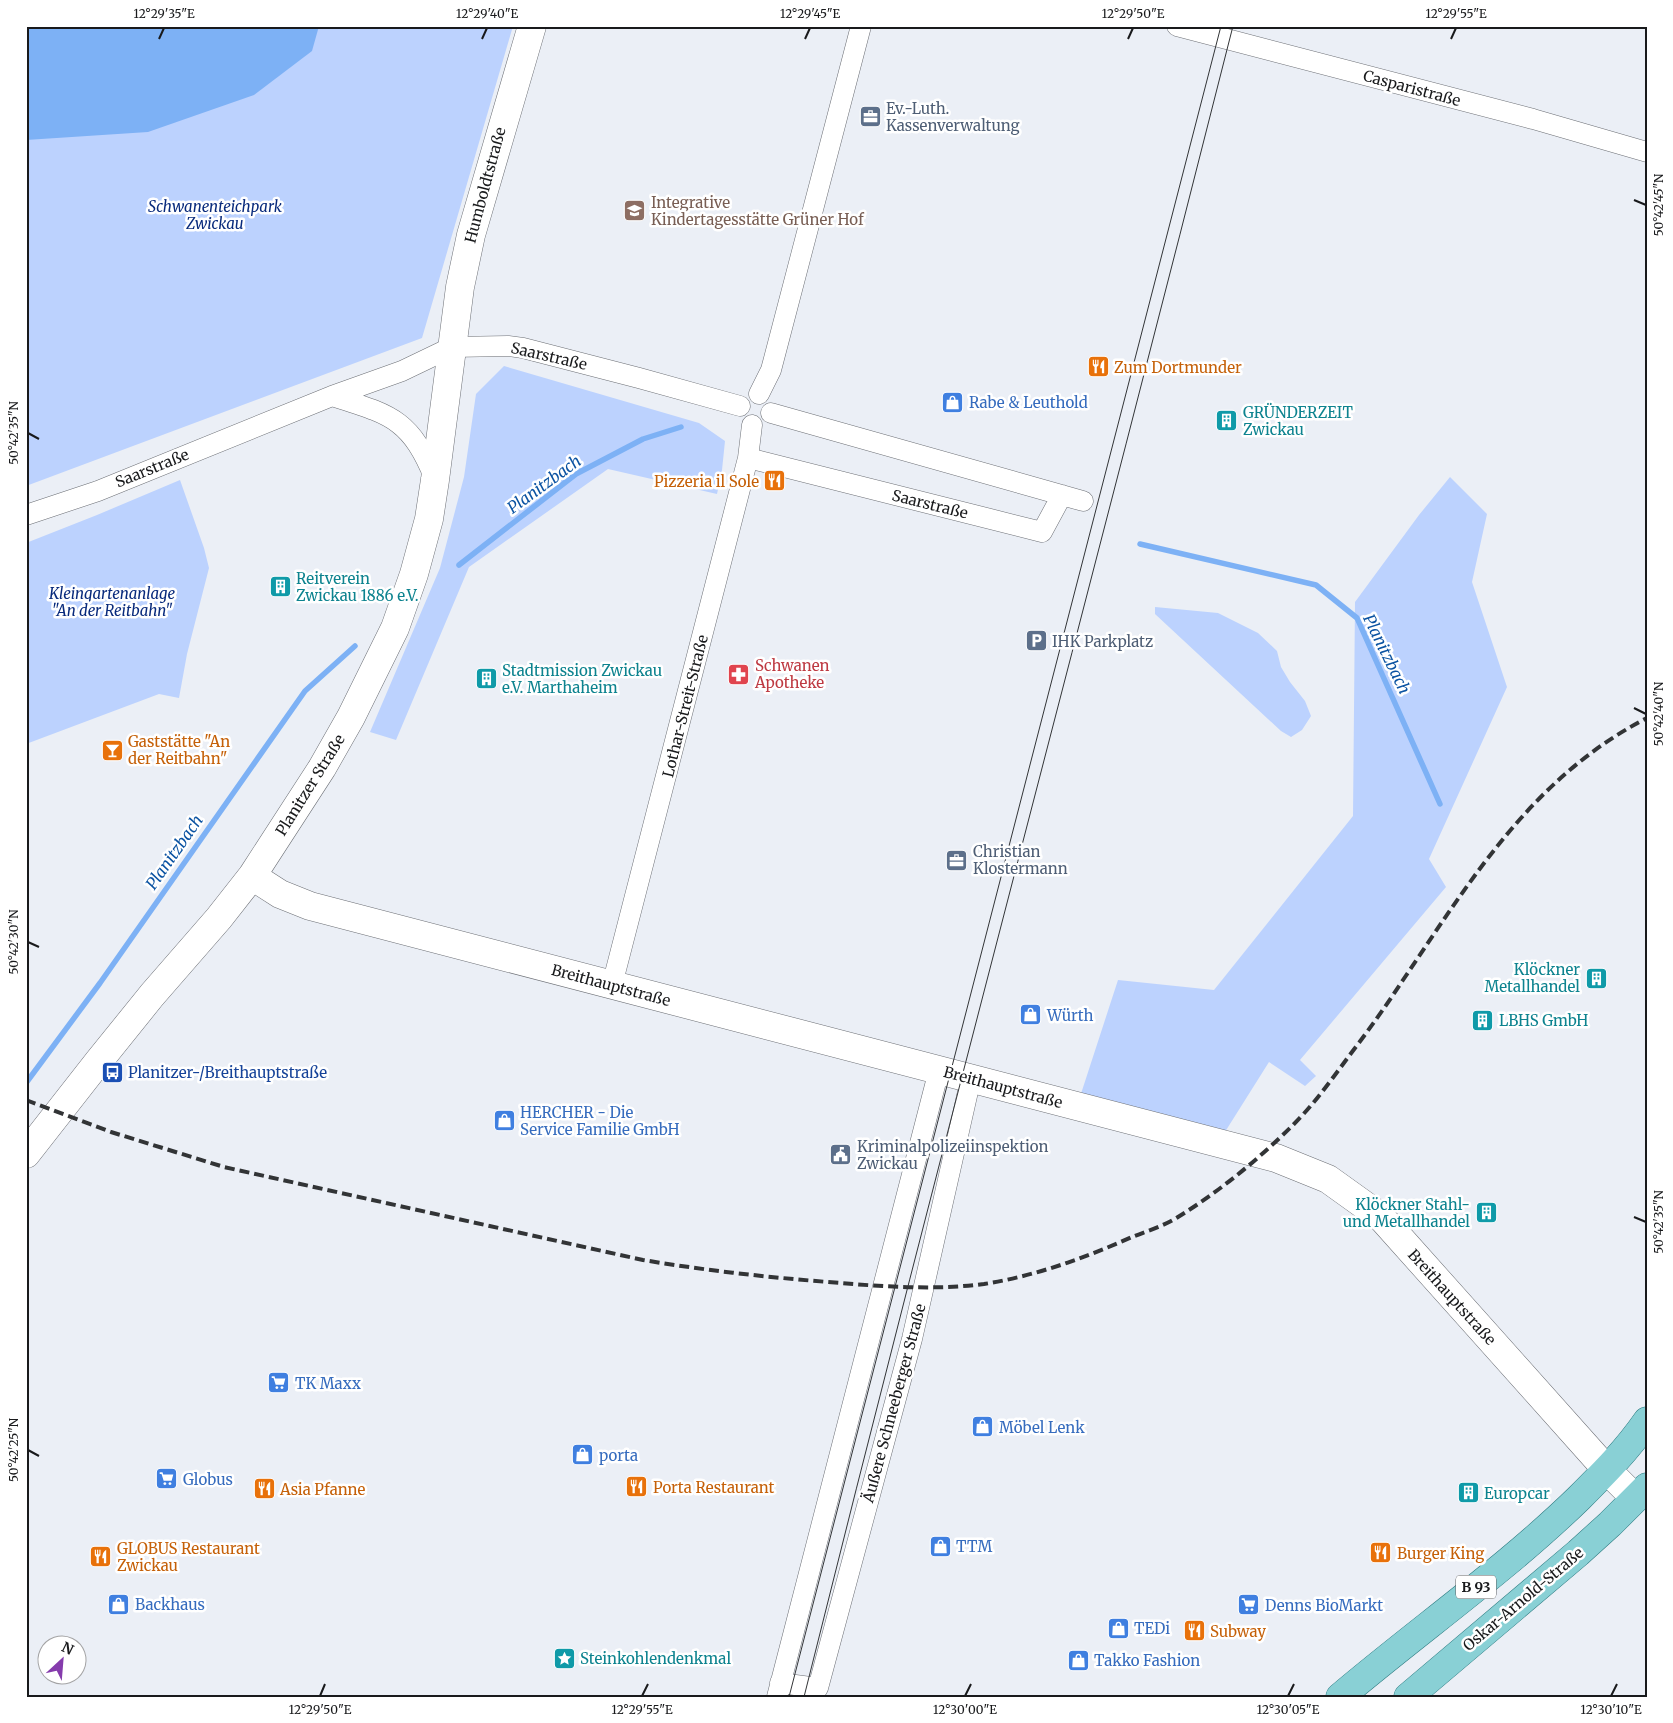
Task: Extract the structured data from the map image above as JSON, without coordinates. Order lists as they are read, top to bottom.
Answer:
{
  "streets": {
    "main road": [
      "Humboldtstraße",
      "Planitzer Straße",
      "Breithauptstraße",
      "B 93",
      "Oskar-Arnold-Straße"
    ],
    "street": [
      "Casparistraße",
      "Saarstraße",
      "Lothar-Streit-Straße",
      "Äußere Schneeberger Straße"
    ]
  },
  "crossings": [
    ["Humboldtstraße", "Saarstraße"],
    ["Humboldtstraße", "Planitzer Straße"],
    ["Saarstraße", "Lothar-Streit-Straße"],
    ["Saarstraße", "Planitzer Straße"],
    ["Lothar-Streit-Straße", "Breithauptstraße"],
    ["Planitzer Straße", "Breithauptstraße"],
    ["Breithauptstraße", "Äußere Schneeberger Straße"],
    ["Breithauptstraße", "B 93"],
    ["Breithauptstraße", "Oskar-Arnold-Straße"]
  ],
  "water": ["Planitzbach"],
  "parks": ["Schwanenteichpark Zwickau", "Kleingartenanlage \"An der Reitbahn\""],
  "places": {
    "office": ["Ev.-Luth. Kassenverwaltung", "Christian Klostermann"],
    "school or university": ["Integrative Kindertagesstätte Grüner Hof"],
    "restaurant": [
      "Zum Dortmunder",
      "Pizzeria il Sole",
      "Porta Restaurant",
      "Asia Pfanne",
      "Burger King",
      "GLOBUS Restaurant Zwickau",
      "Subway"
    ],
    "shop": [
      "Rabe & Leuthold",
      "Würth",
      "HERCHER - Die Service Familie GmbH",
      "Möbel Lenk",
      "porta",
      "TTM",
      "Backhaus",
      "TEDi",
      "Takko Fashion"
    ],
    "building": [
      "GRÜNDERZEIT Zwickau",
      "Reitverein Zwickau 1886 e.V.",
      "Stadtmission Zwickau e.V. Marthaheim",
      "Klöckner Metallhandel",
      "LBHS GmbH",
      "Klöckner Stahl- und Metallhandel",
      "Europcar"
    ],
    "parking": ["IHK Parkplatz"],
    "pharmacy": ["Schwanen Apotheke"],
    "bar": ["Gaststätte \"An der Reitbahn\""],
    "bus stop": ["Planitzer-/Breithauptstraße"],
    "public building": ["Kriminalpolizeiinspektion Zwickau"],
    "supermarket": ["TK Maxx", "Globus", "Denns BioMarkt"],
    "place": ["Steinkohlendenkmal"]
  },
  "north": "top right",
  "coordinates": [
    "12°29'35\"E",
    "12°29'40\"E",
    "12°29'45\"E",
    "12°29'50\"E",
    "12°29'55\"E",
    "50°42'45\"N",
    "50°42'35\"N",
    "50°42'40\"N",
    "50°42'30\"N",
    "50°42'25\"N",
    "12°30'00\"E",
    "12°30'05\"E",
    "12°30'10\"E"
  ]
}
